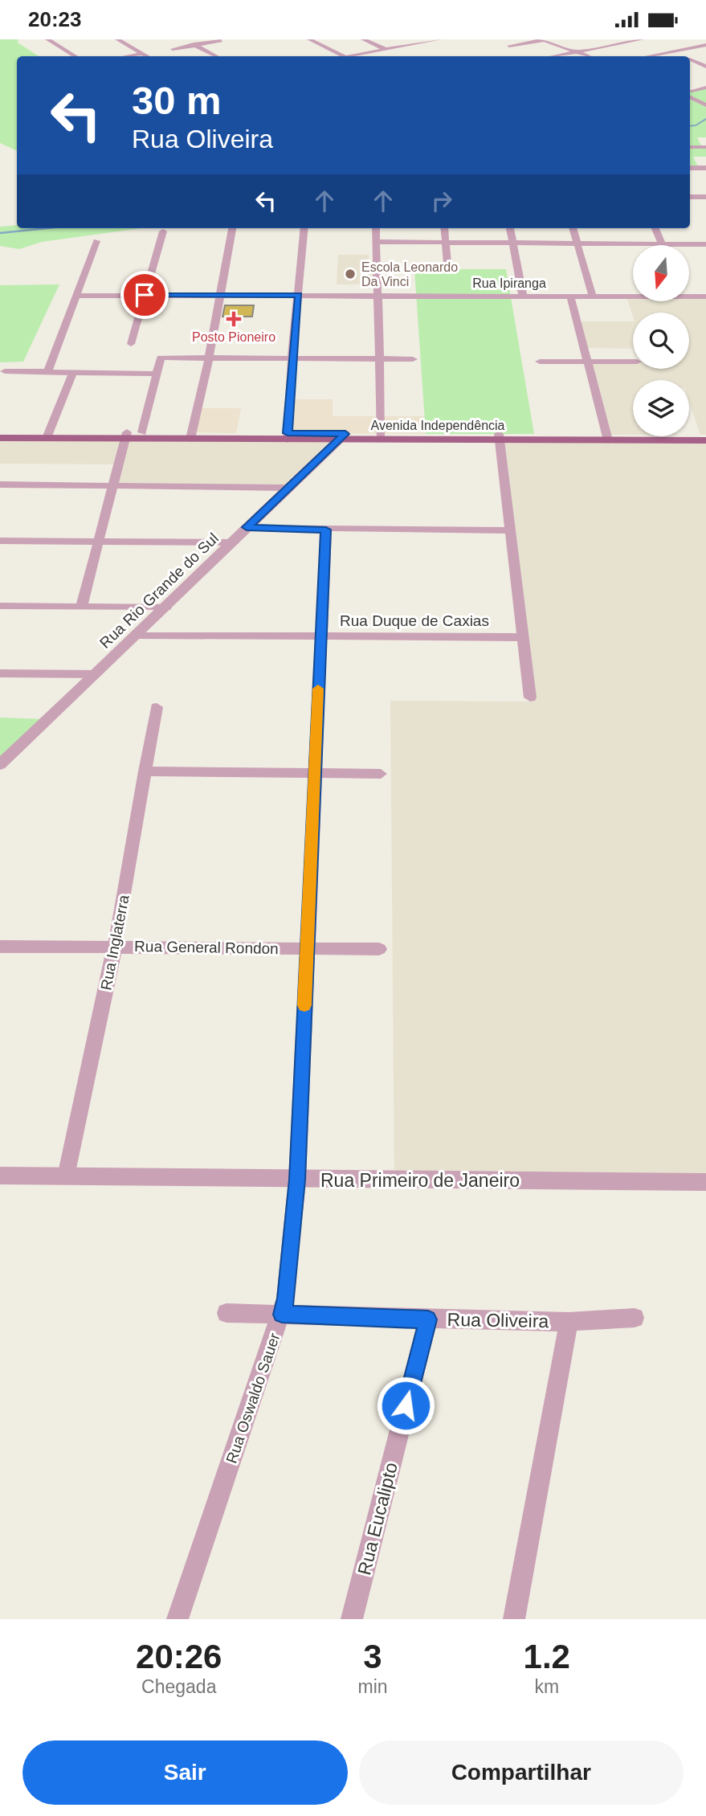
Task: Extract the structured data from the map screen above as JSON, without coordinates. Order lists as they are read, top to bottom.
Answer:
{
  "streets": {
    "main road": ["Avenida Independência"],
    "street": [
      "Rua Ipiranga",
      "Rua Rio Grande do Sul",
      "Rua Duque de Caxias",
      "Rua Inglaterra",
      "Rua General Rondon",
      "Rua Primeiro de Janeiro",
      "Rua Oliveira",
      "Rua Oswaldo Sauer",
      "Rua Eucalipto"
    ]
  },
  "crossings": [
    ["Avenida Independência", "Rua Rio Grande do Sul"],
    ["Rua Rio Grande do Sul", "Rua Duque de Caxias"],
    ["Rua Duque de Caxias", "Rua Oswaldo Sauer"],
    ["Rua Inglaterra", "Rua General Rondon"],
    ["Rua Inglaterra", "Rua Primeiro de Janeiro"],
    ["Rua General Rondon", "Rua Oswaldo Sauer"],
    ["Rua Primeiro de Janeiro", "Rua Oswaldo Sauer"],
    ["Rua Oliveira", "Rua Oswaldo Sauer"],
    ["Rua Oliveira", "Rua Eucalipto"]
  ],
  "places": {
    "other": ["Escola Leonardo Da Vinci"],
    "health": ["Posto Pioneiro"]
  },
  "north": "bottom",
  "page": {
    "status": "20:23",
    "turn": ["30 m", "Rua Oliveira"],
    "eta": [
      "20:26",
      "Chegada",
      "3",
      "min",
      "1.2",
      "km"
    ],
    "buttons": ["Sair", "Compartilhar"]
  }
}
